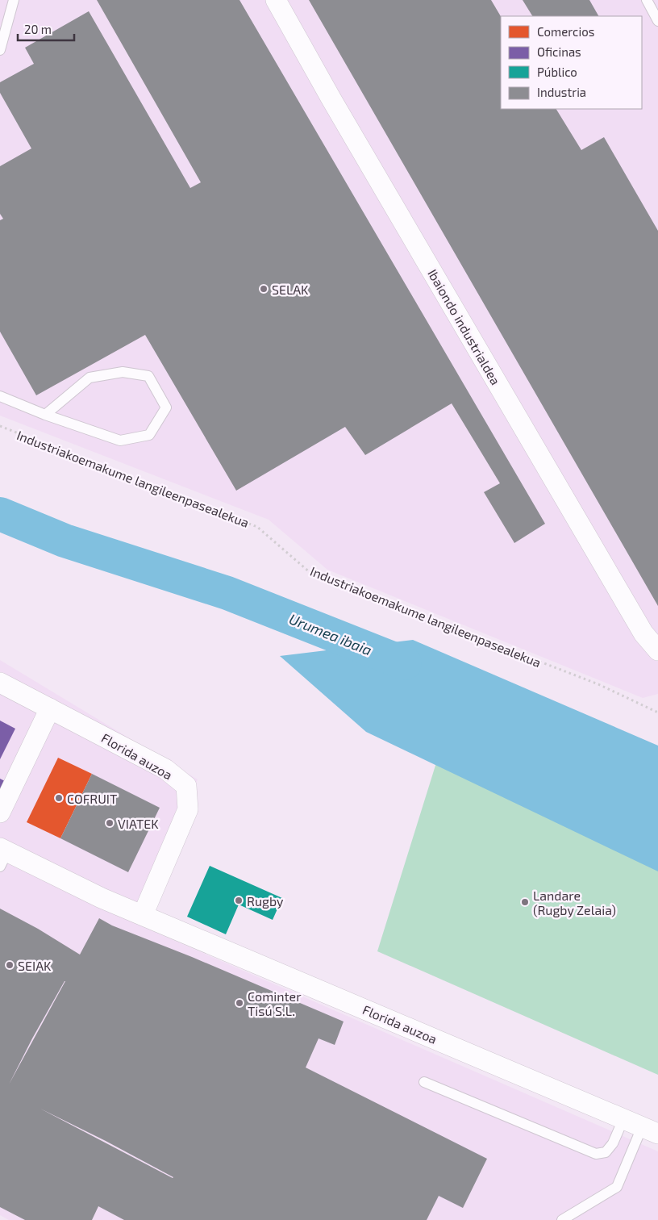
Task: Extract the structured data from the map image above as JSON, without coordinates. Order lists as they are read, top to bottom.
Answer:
{
  "streets": {
    "street": ["Ibaiondo industrialdea", "Florida auzoa"],
    "path": ["Industriakoemakume langileenpasealekua"]
  },
  "water": ["Urumea ibaia"],
  "places": [
    "SELAK",
    "COFRUIT",
    "VIATEK",
    "Rugby",
    "Landare (Rugby Zelaia)",
    "SEIAK",
    "Cominter Tisú S.L."
  ],
  "legend": [
    "Comercios",
    "Oficinas",
    "Público",
    "Industria"
  ],
  "scale_bar": "20 m"
}
